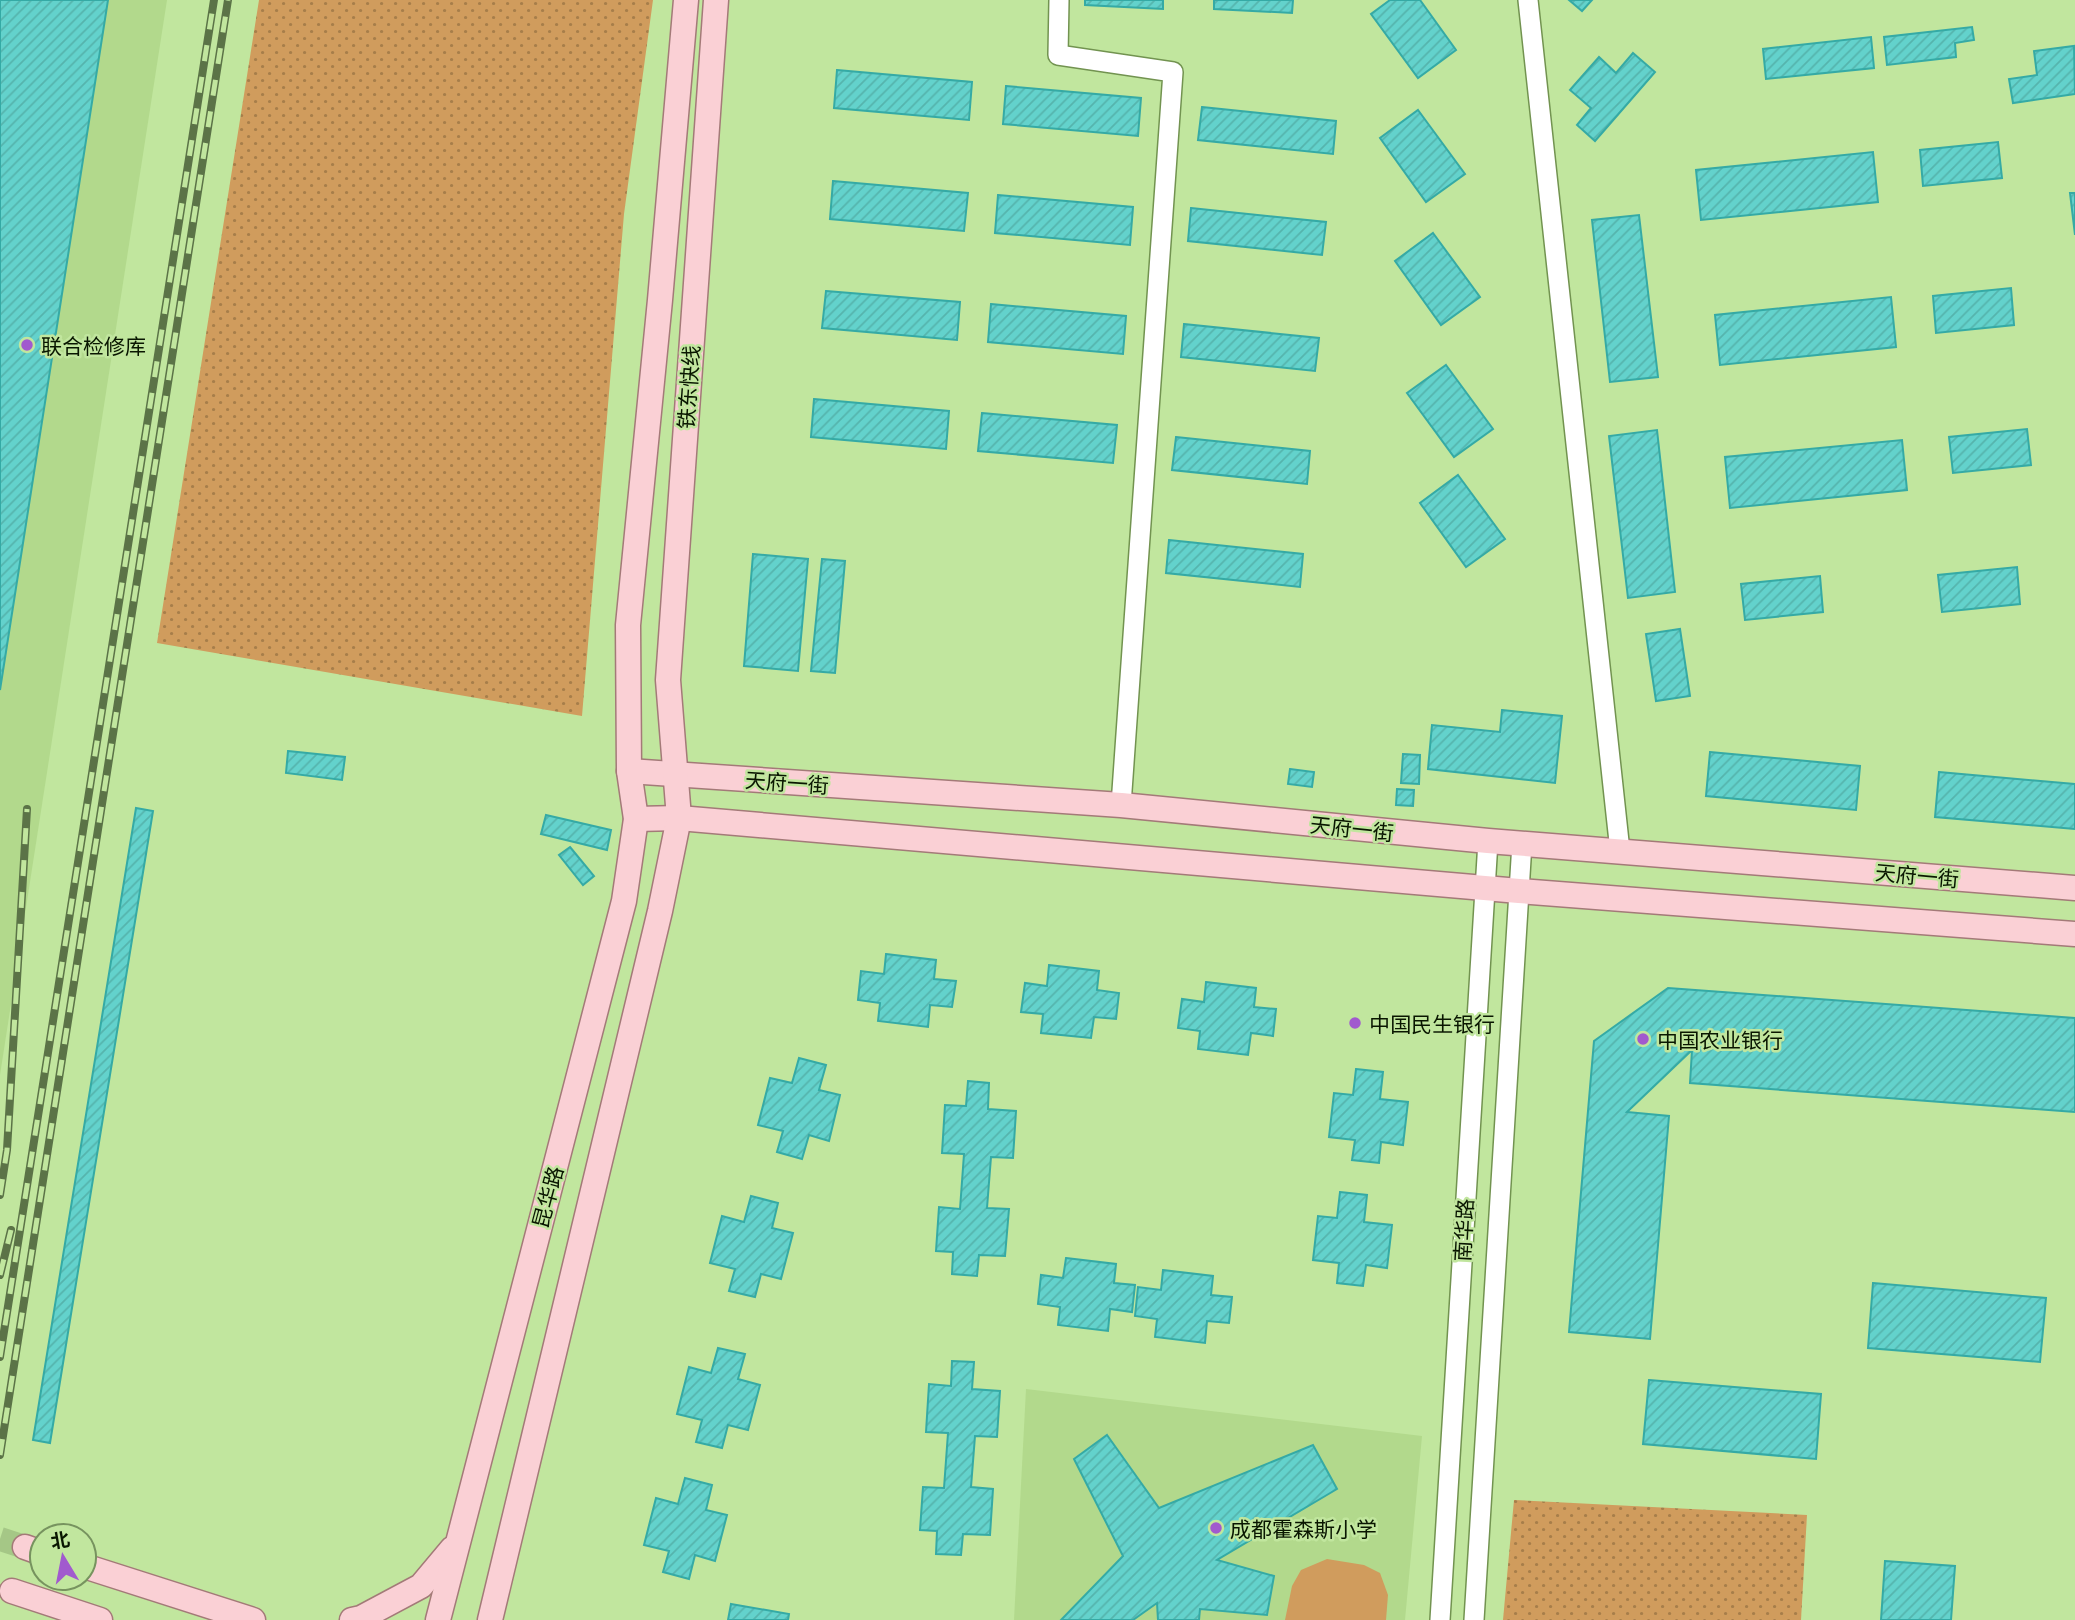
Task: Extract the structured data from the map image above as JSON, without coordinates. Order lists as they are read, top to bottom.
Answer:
{
  "streets": {
    "main road": ["铁东快线", "天府一街", "昆华路"],
    "street": ["南华路"]
  },
  "crossings": [
    ["铁东快线", "天府一街"],
    ["铁东快线", "昆华路"],
    ["天府一街", "昆华路"],
    ["天府一街", "南华路"]
  ],
  "places": [
    "联合检修库",
    "中国民生银行",
    "中国农业银行",
    "成都霍森斯小学"
  ],
  "north": "top"
}
